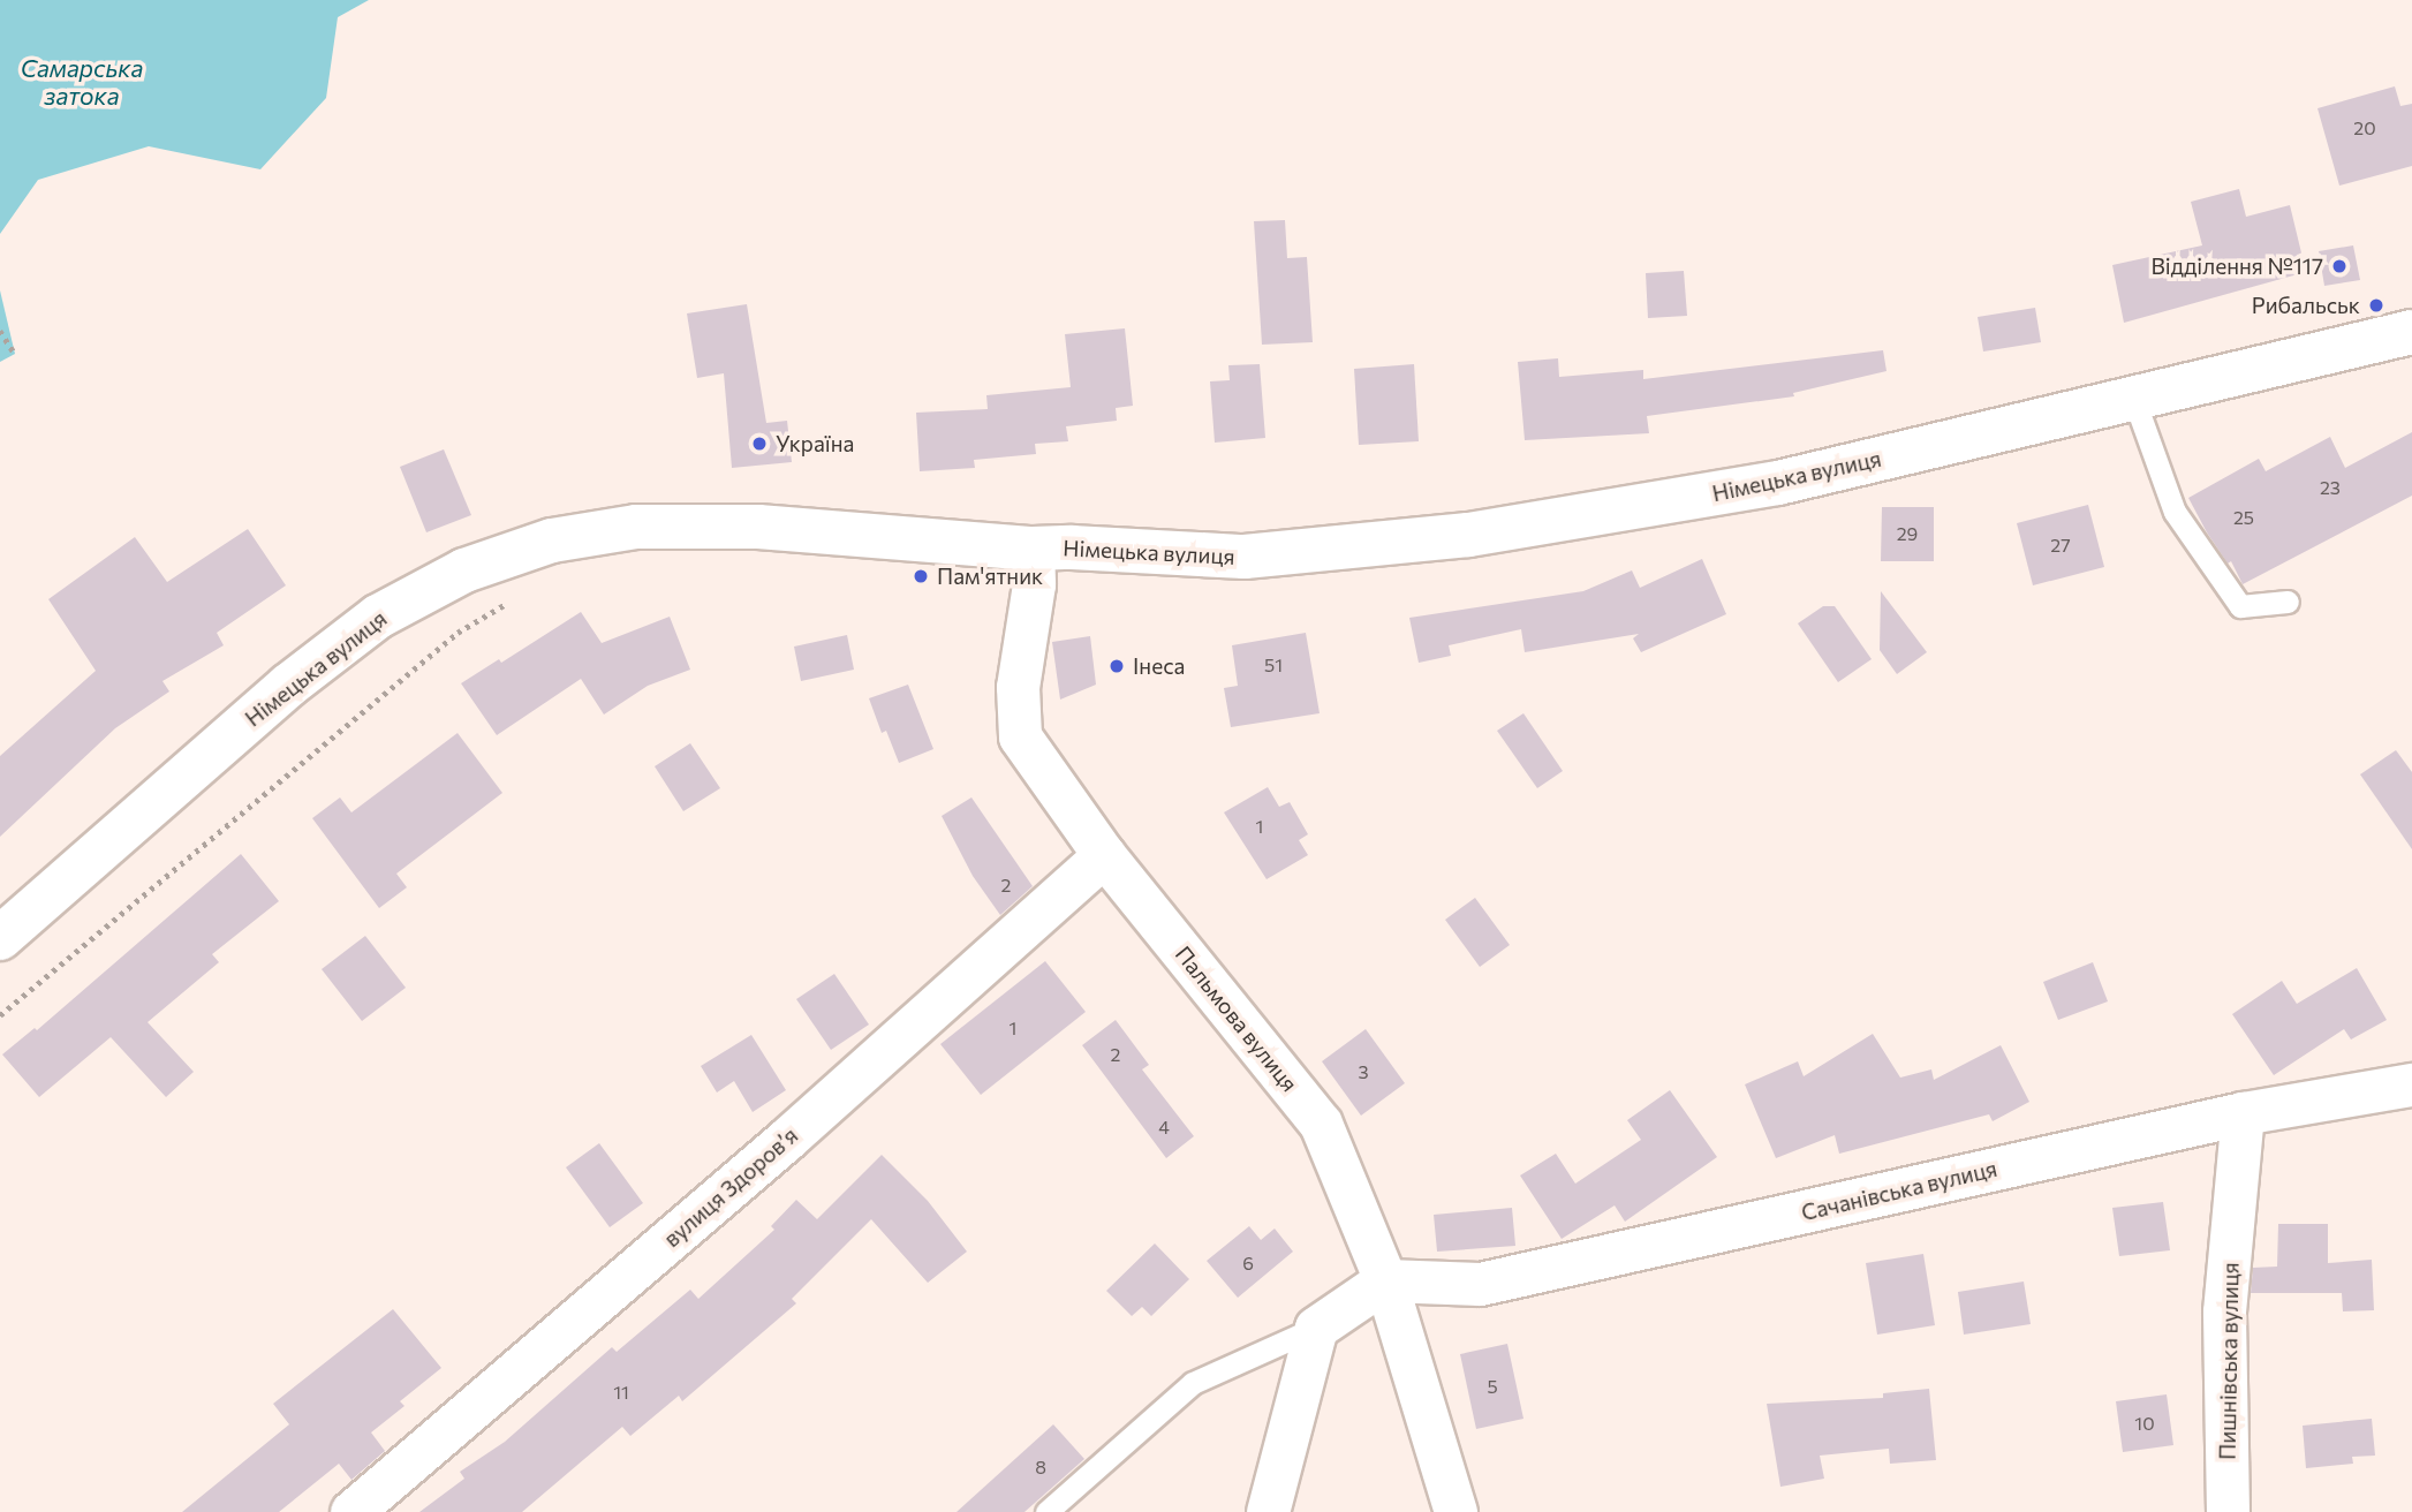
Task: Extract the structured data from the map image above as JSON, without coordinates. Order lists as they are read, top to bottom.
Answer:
{
  "streets": {
    "main road": ["Німецька вулиця"],
    "street": [
      "Пальмова вулиця",
      "вулиця Здоровʼя",
      "Сачанівська вулиця",
      "Пишнівська вулиця"
    ]
  },
  "crossings": [
    ["Німецька вулиця", "Пальмова вулиця"],
    ["Пальмова вулиця", "вулиця Здоровʼя"],
    ["Пальмова вулиця", "Сачанівська вулиця"],
    ["Сачанівська вулиця", "Пишнівська вулиця"]
  ],
  "water": ["Самарська затока"],
  "places": [
    "Відділення №117",
    "Рибальськ",
    "Україна",
    "Пам'ятник",
    "Інеса"
  ],
  "house_numbers": [
    "20",
    "23",
    "25",
    "29",
    "27",
    "51",
    "1",
    "2",
    "1",
    "2",
    "3",
    "4",
    "6",
    "5",
    "11",
    "10",
    "8"
  ]
}
